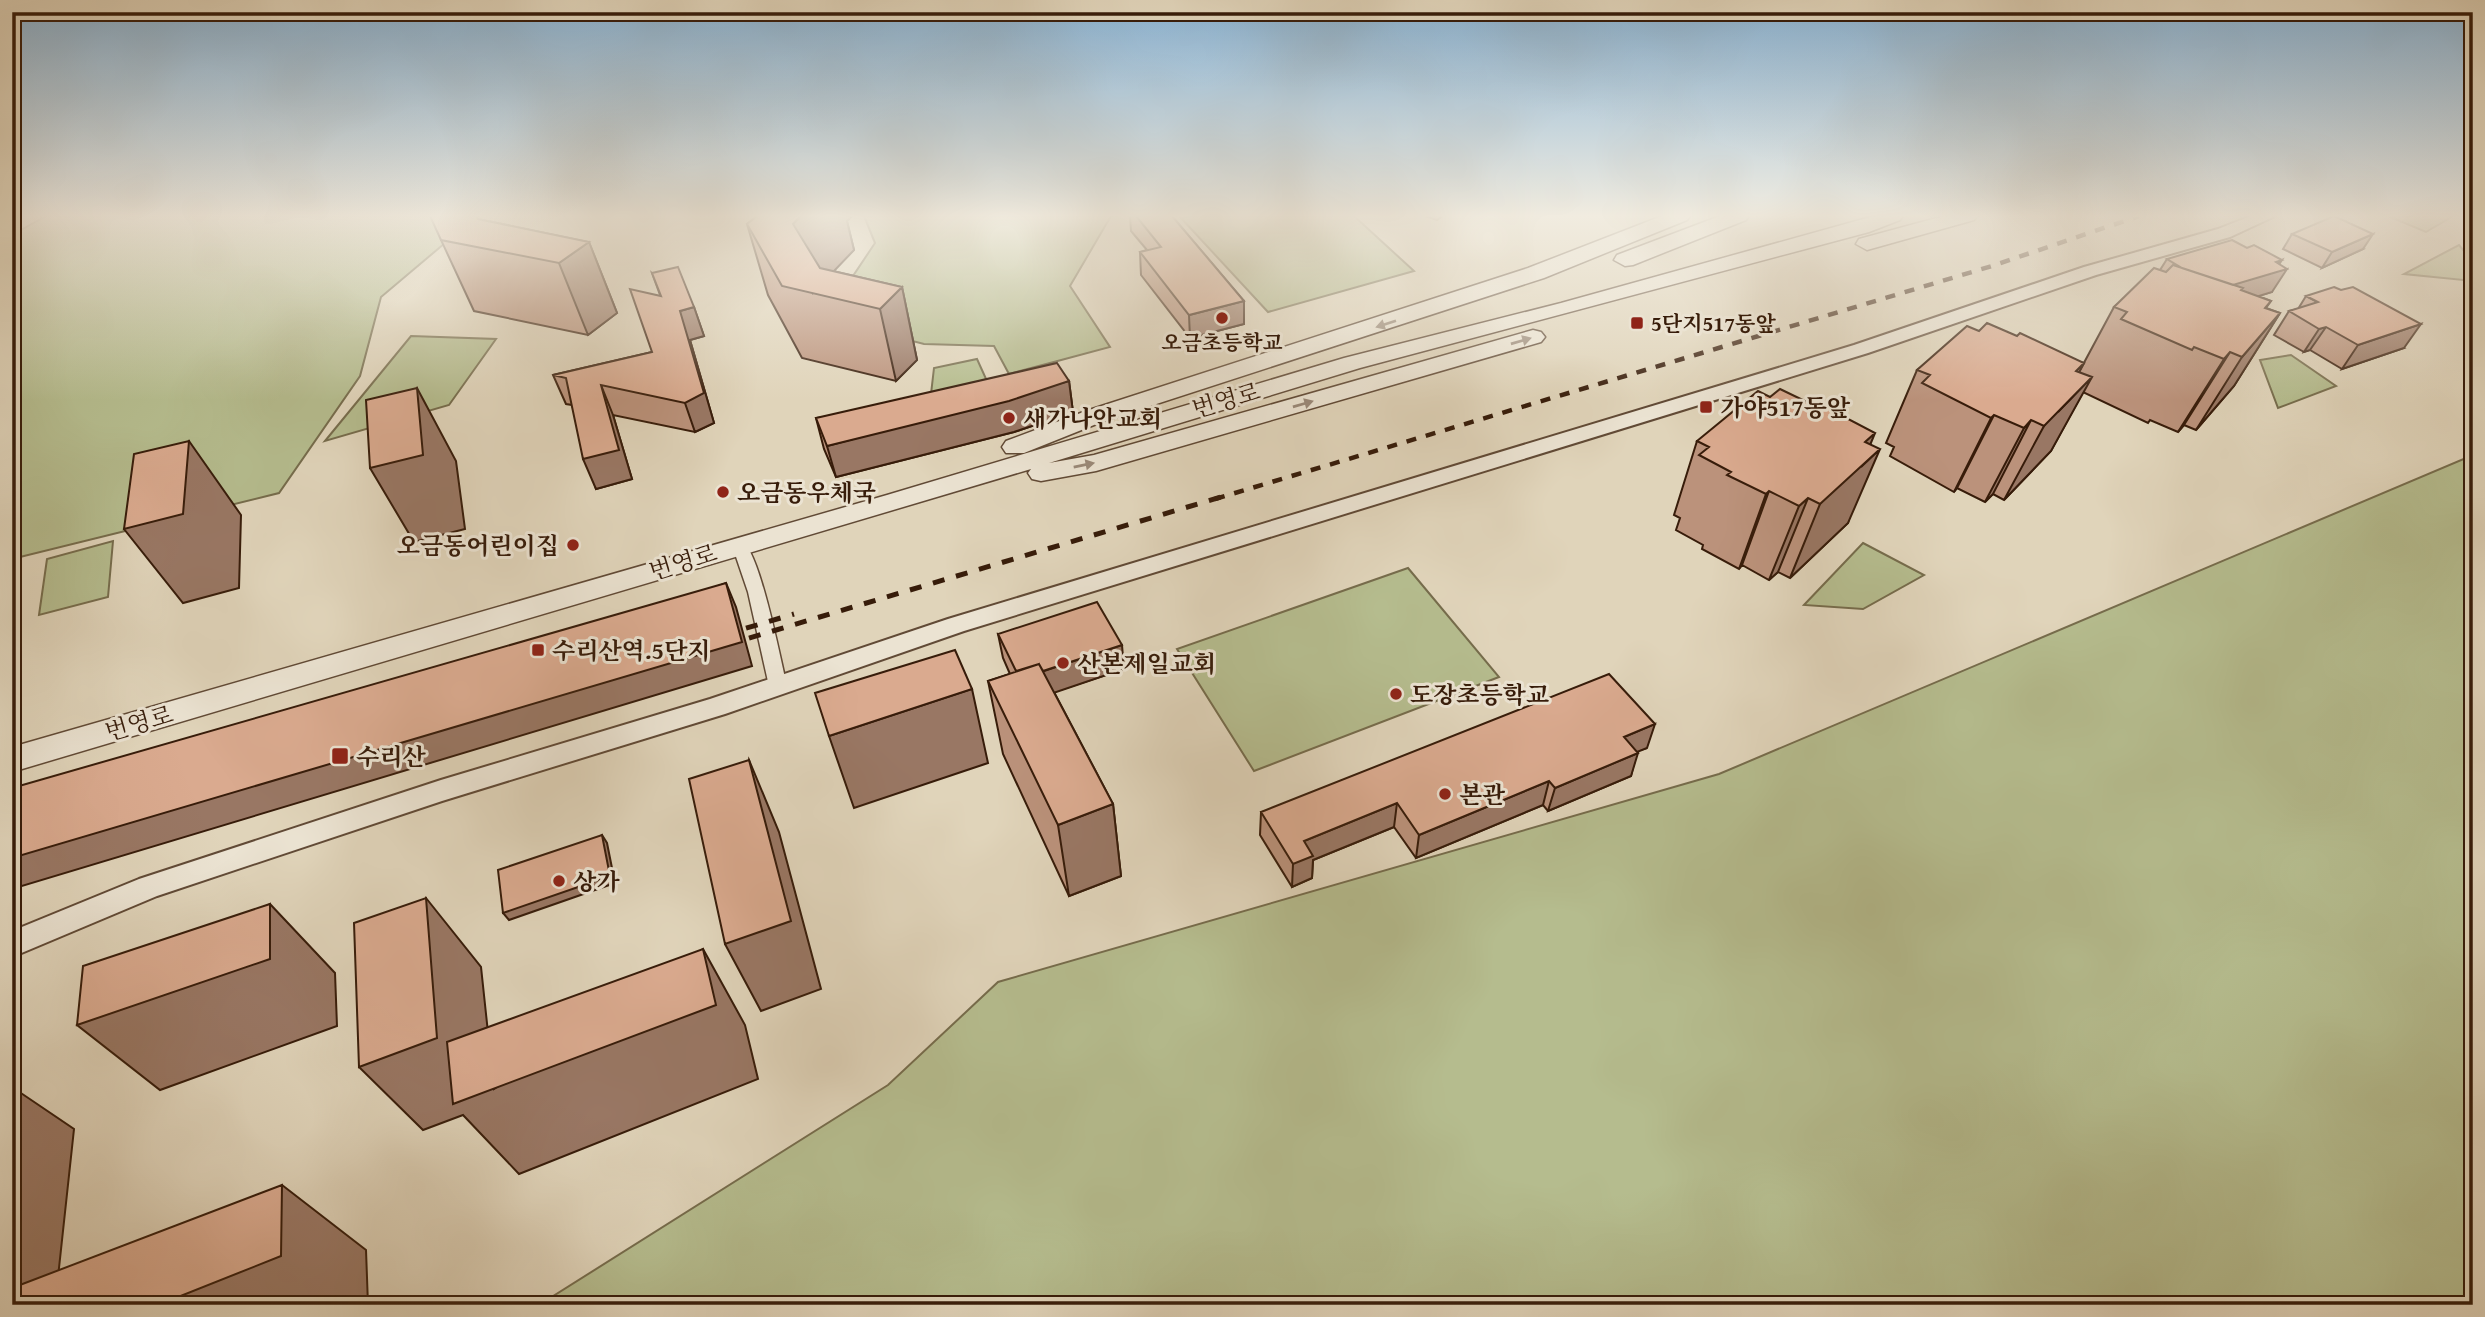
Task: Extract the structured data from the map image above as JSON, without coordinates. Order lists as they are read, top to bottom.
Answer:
{
  "streets": {
    "street": ["번영로"]
  },
  "places": {
    "other": [
      "오금초등학교",
      "새가나안교회",
      "오금동우체국",
      "오금동어린이집",
      "산본제일교회",
      "도장초등학교",
      "본관",
      "상가"
    ],
    "transit": [
      "5단지517동앞",
      "가야517동앞",
      "수리산역.5단지",
      "수리산"
    ]
  }
}
